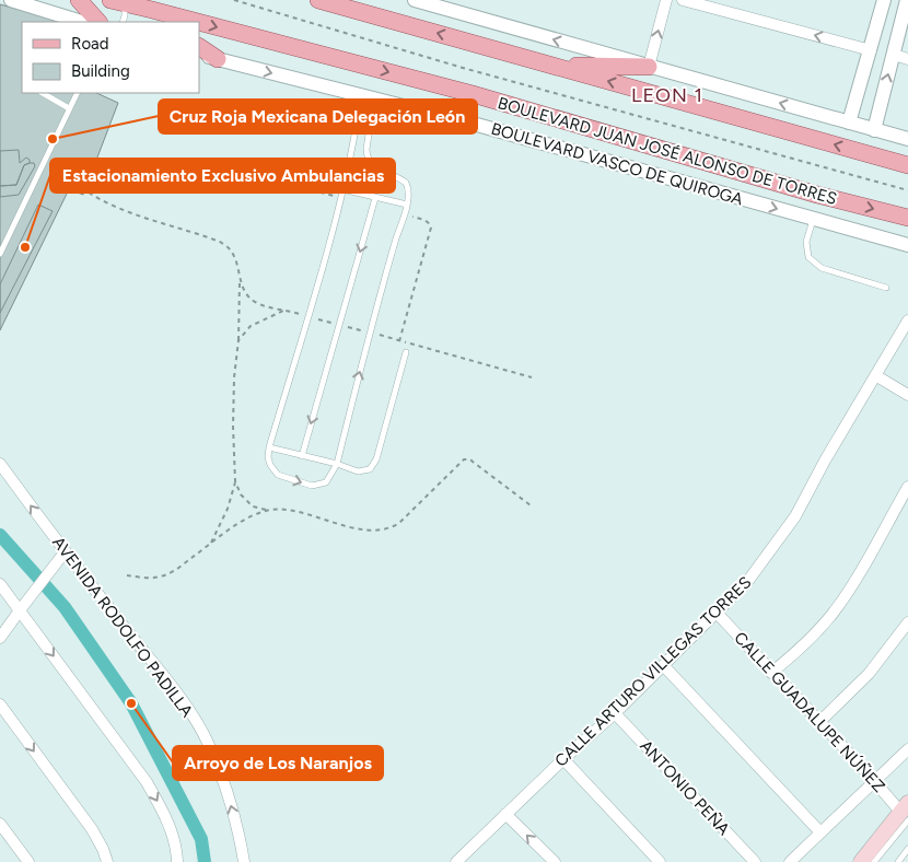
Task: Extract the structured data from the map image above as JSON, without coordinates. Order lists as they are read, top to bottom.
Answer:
{
  "streets": {
    "main road": ["BOULEVARD JUAN JOSÉ ALONSO DE TORRES"],
    "street": [
      "BOULEVARD VASCO DE QUIROGA",
      "AVENIDA RODOLFO PADILLA",
      "CALLE ARTURO VILLEGAS TORRES",
      "CALLE GUADALUPE NÚÑEZ",
      "ANTONIO PEÑA"
    ]
  },
  "crossings": [
    ["CALLE ARTURO VILLEGAS TORRES", "CALLE GUADALUPE NÚÑEZ"],
    ["CALLE ARTURO VILLEGAS TORRES", "ANTONIO PEÑA"]
  ],
  "districts": ["LEON 1"],
  "places": ["Cruz Roja Mexicana Delegación León", "Estacionamiento Exclusivo Ambulancias", "Arroyo de Los Naranjos"],
  "legend": ["Road", "Building"]
}
